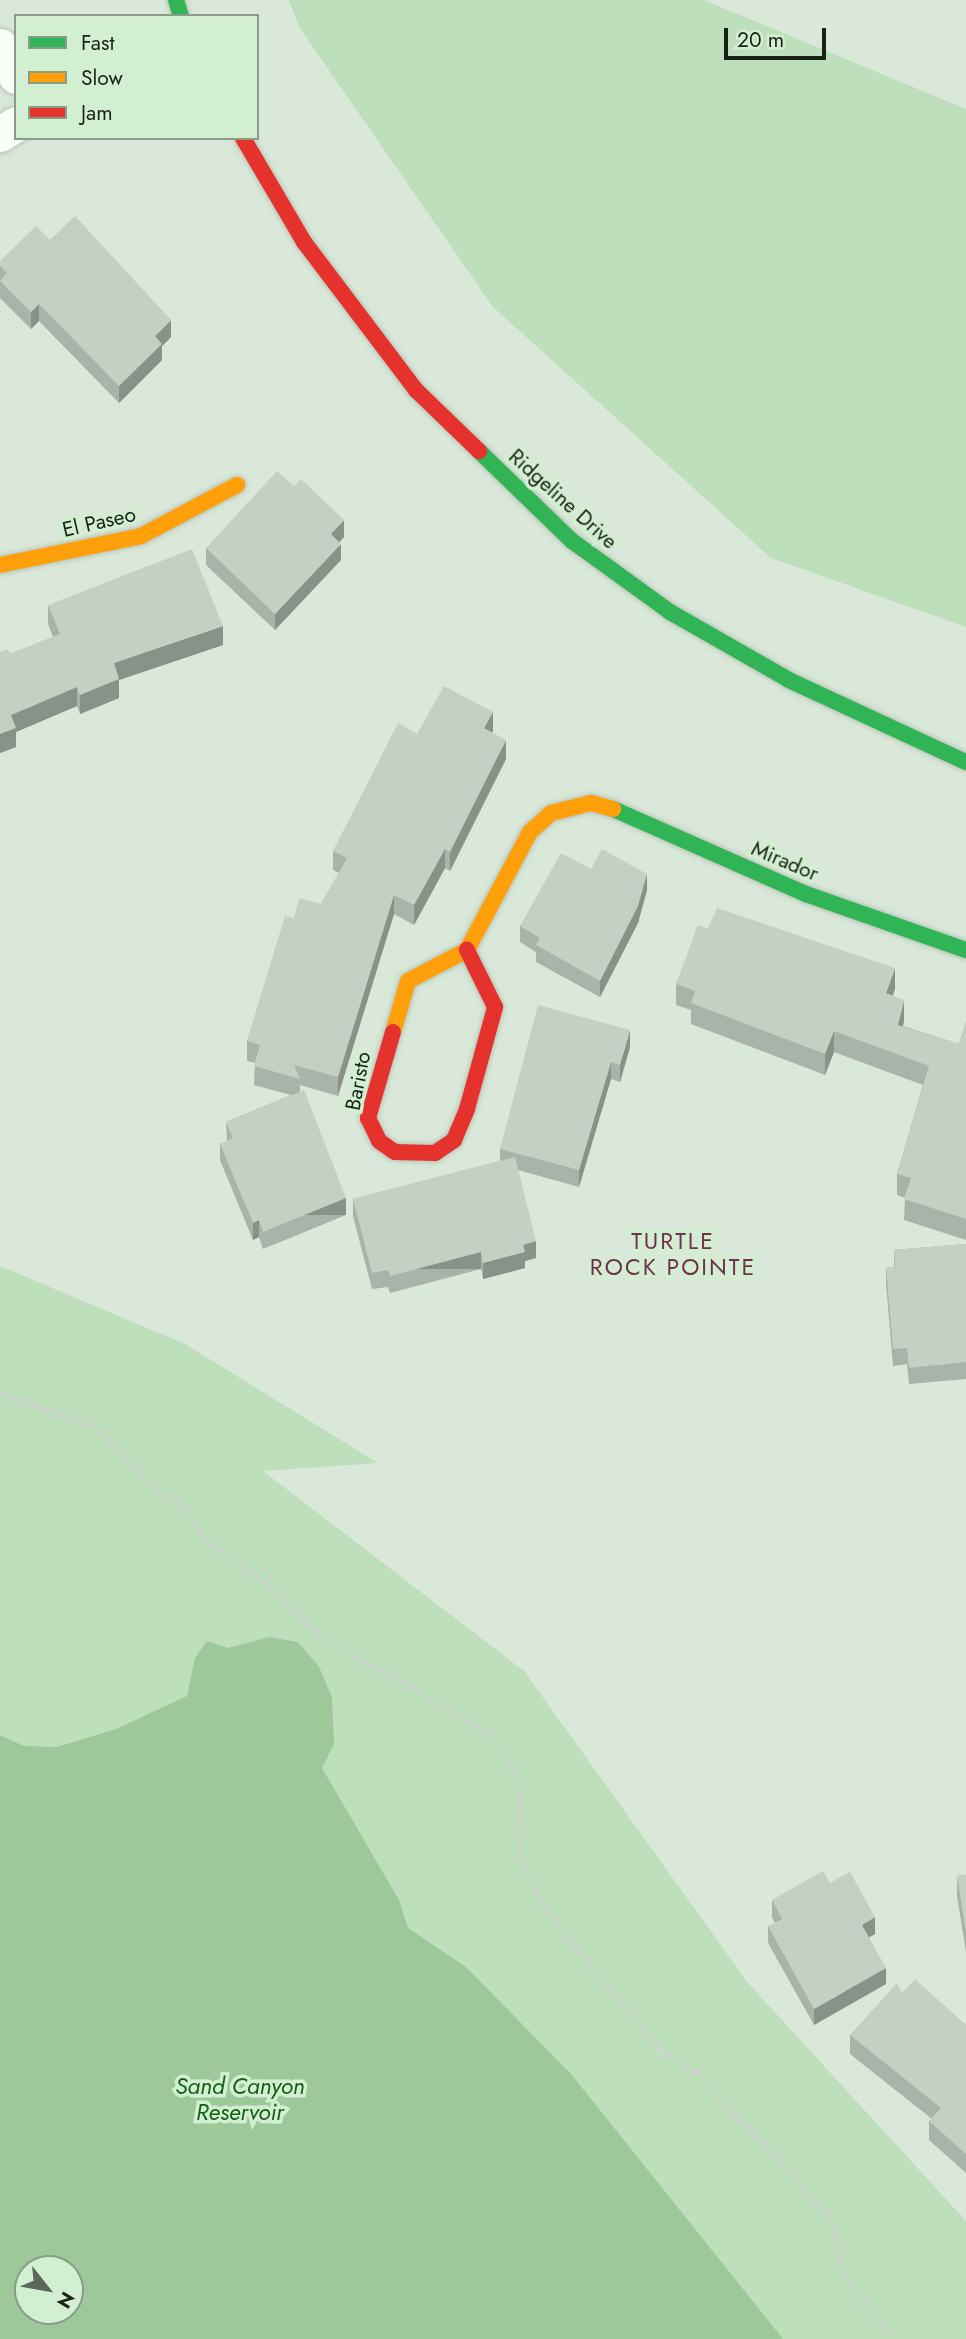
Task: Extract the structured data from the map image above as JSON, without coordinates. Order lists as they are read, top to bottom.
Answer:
{
  "streets": {
    "street": [
      "Ridgeline Drive",
      "El Paseo",
      "Mirador",
      "Baristo"
    ]
  },
  "crossings": [
    ["Mirador", "Baristo"]
  ],
  "districts": ["TURTLE ROCK POINTE"],
  "water": ["Sand Canyon Reservoir"],
  "legend": ["Fast", "Slow", "Jam"],
  "scale_bar": "20 m",
  "north": "bottom right"
}
